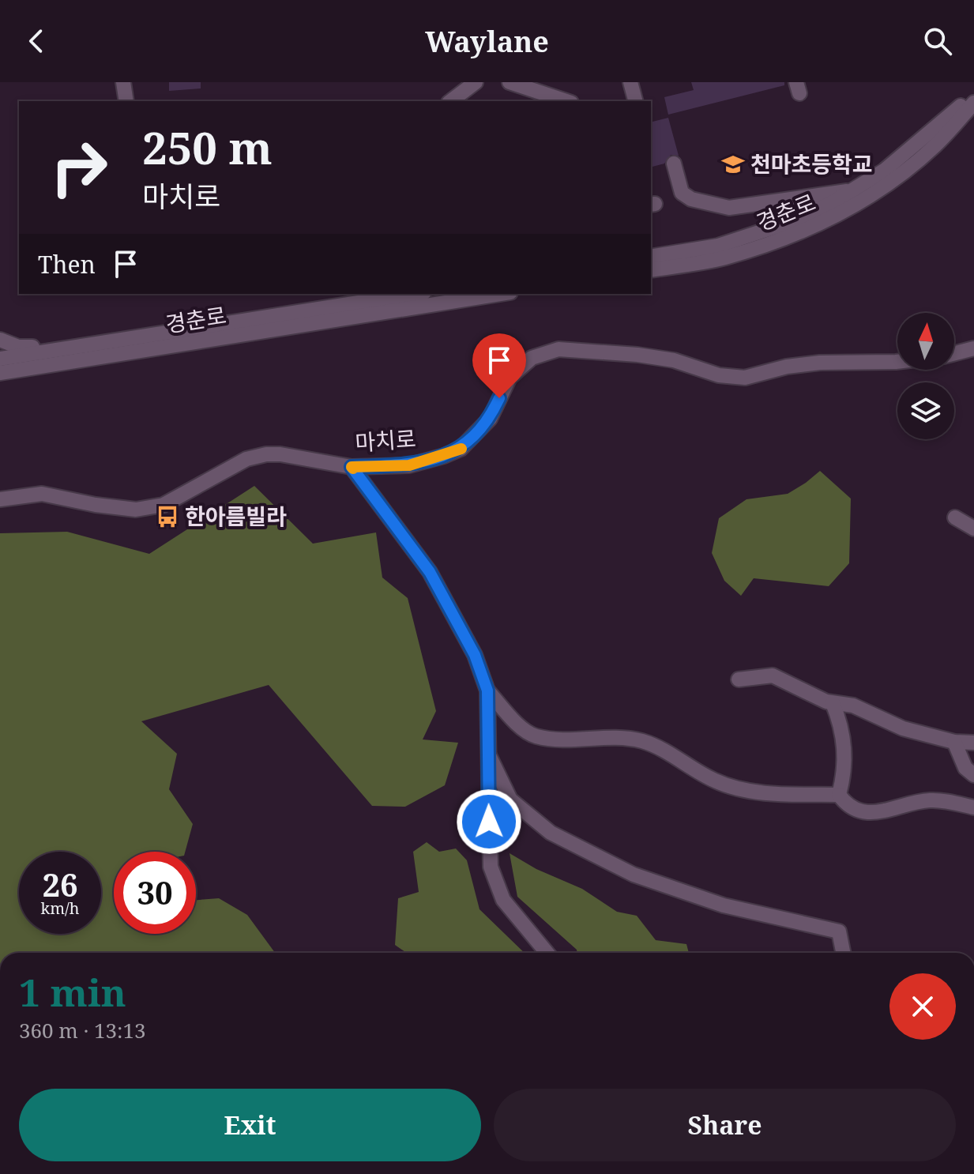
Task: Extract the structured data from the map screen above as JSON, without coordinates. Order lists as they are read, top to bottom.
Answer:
{
  "streets": {
    "street": ["경춘로", "마치로"]
  },
  "places": {
    "school or university": ["천마초등학교"],
    "bus stop": ["한아름빌라"]
  },
  "north": "top",
  "page": {
    "header": "Waylane",
    "turn": ["250 m", "마치로"],
    "then": "Then",
    "speed": "26 km/h",
    "limit": "30",
    "heading": ["1 min", "360 m · 13:13"],
    "buttons": ["Exit", "Share"]
  }
}
